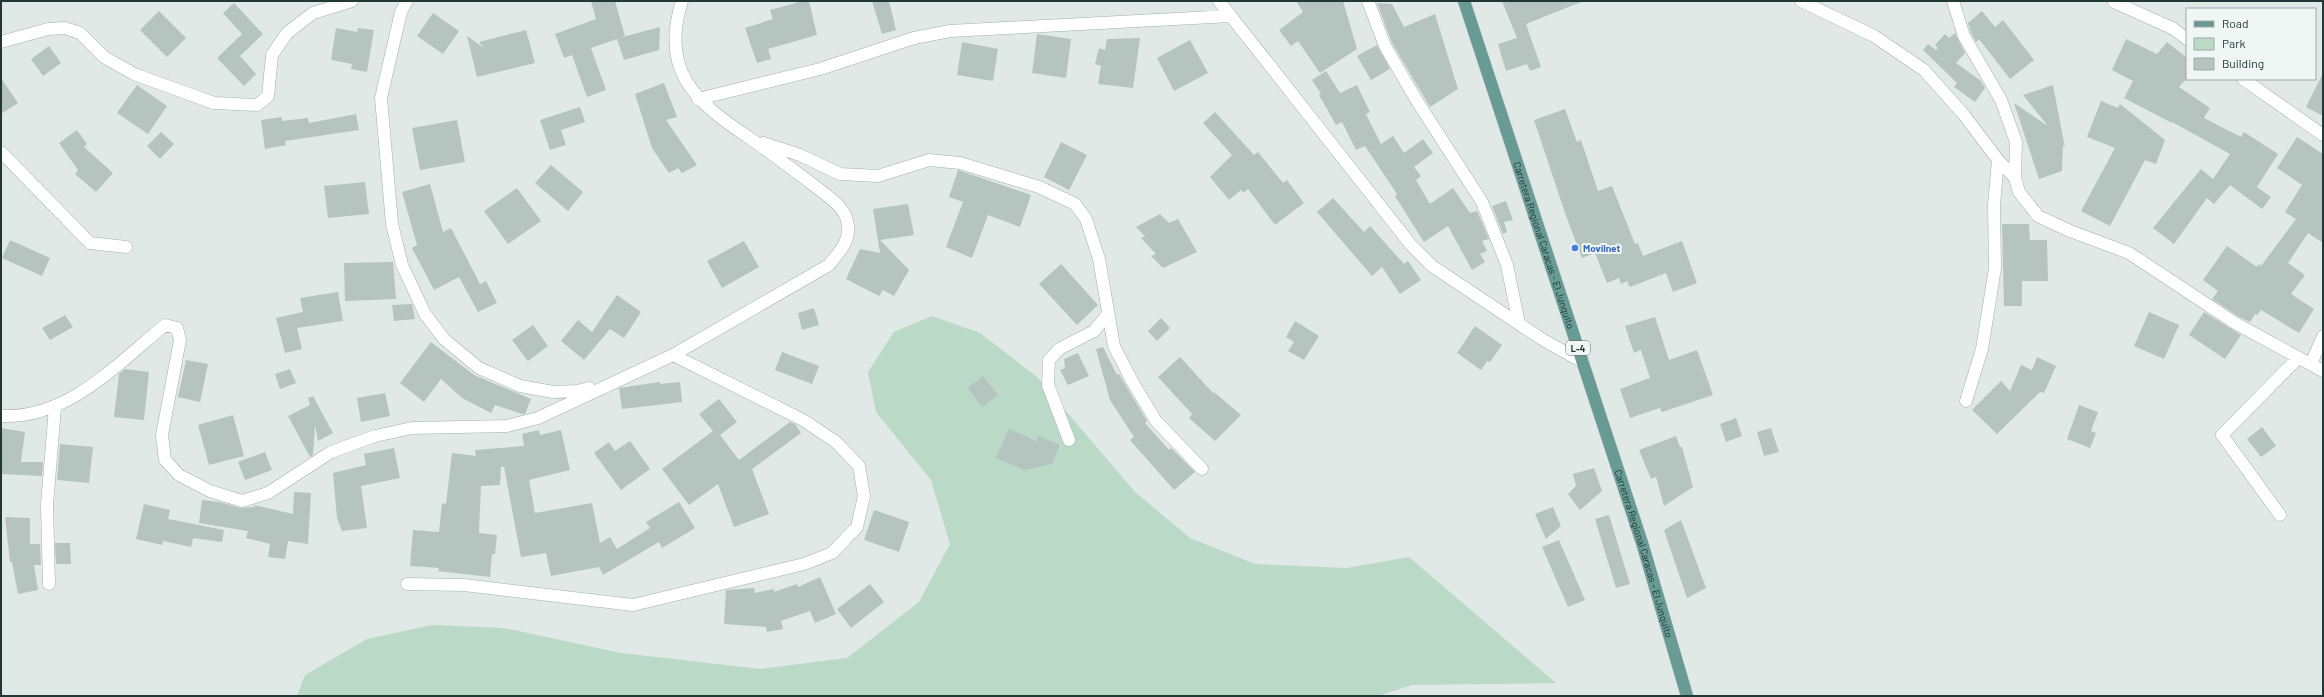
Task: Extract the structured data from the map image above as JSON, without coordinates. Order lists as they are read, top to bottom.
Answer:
{
  "streets": {
    "main road": ["Carretera Regional Caracas - El Junquito", "L-4"]
  },
  "places": ["Movilnet"],
  "legend": ["Road", "Park", "Building"]
}
